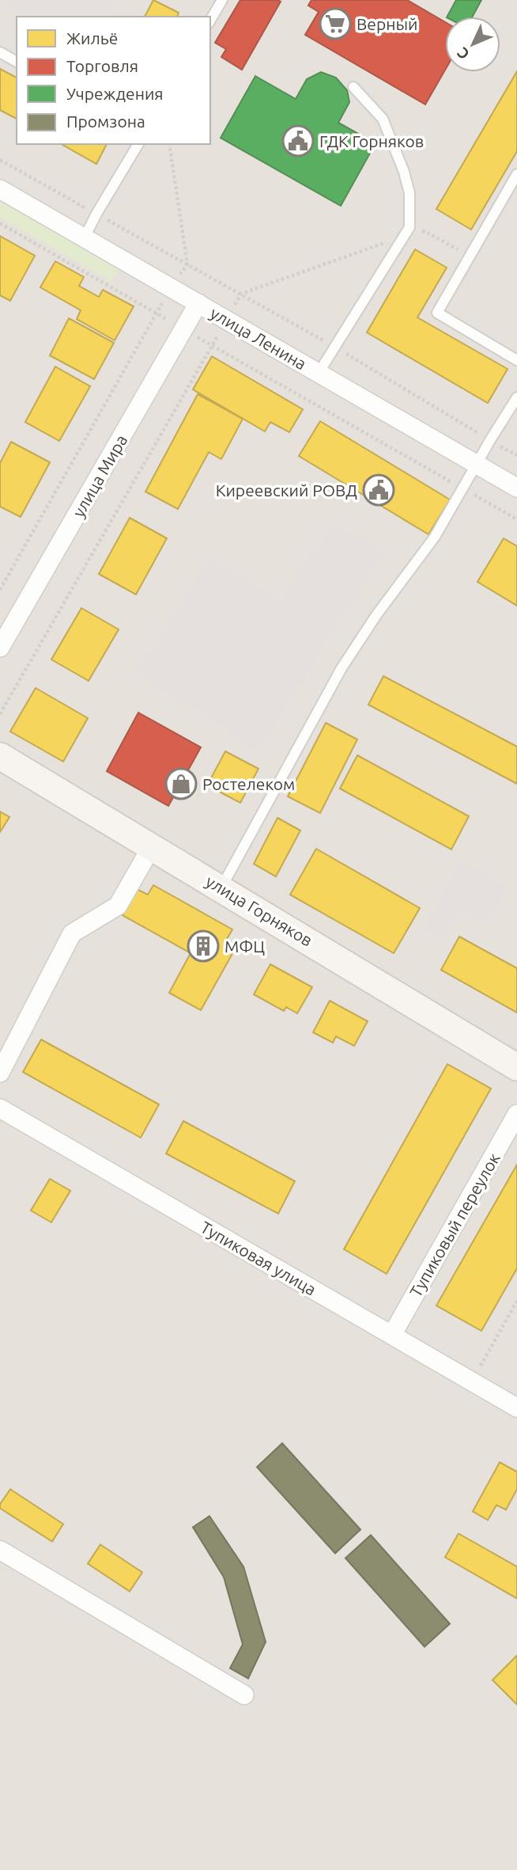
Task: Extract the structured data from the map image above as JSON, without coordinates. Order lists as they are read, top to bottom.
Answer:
{
  "streets": {
    "main road": ["улица Горняков"],
    "street": [
      "улица Ленина",
      "улица Мира",
      "Тупиковый переулок",
      "Тупиковая улица"
    ]
  },
  "crossings": [
    ["улица Ленина", "улица Мира"],
    ["Тупиковый переулок", "Тупиковая улица"]
  ],
  "places": {
    "supermarket": ["Верный"],
    "public building": ["ГДК Горняков", "Киреевский РОВД"],
    "shop": ["Ростелеком"],
    "building": ["МФЦ"]
  },
  "legend": [
    "Жильё",
    "Торговля",
    "Учреждения",
    "Промзона"
  ],
  "north": "bottom left"
}
